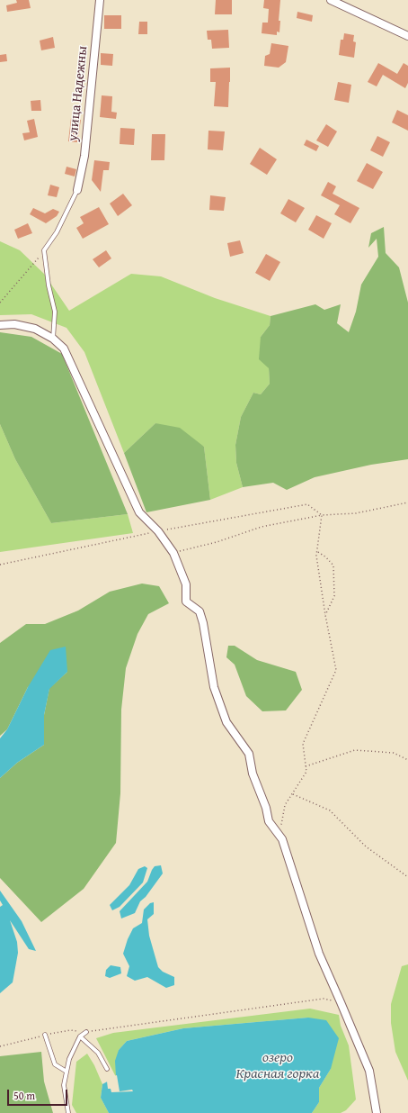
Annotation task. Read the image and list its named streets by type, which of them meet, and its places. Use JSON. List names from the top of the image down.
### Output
{
  "streets": {
    "street": ["улица Надежны"]
  },
  "water": ["озеро Красная горка"],
  "scale_bar": "50 m"
}
